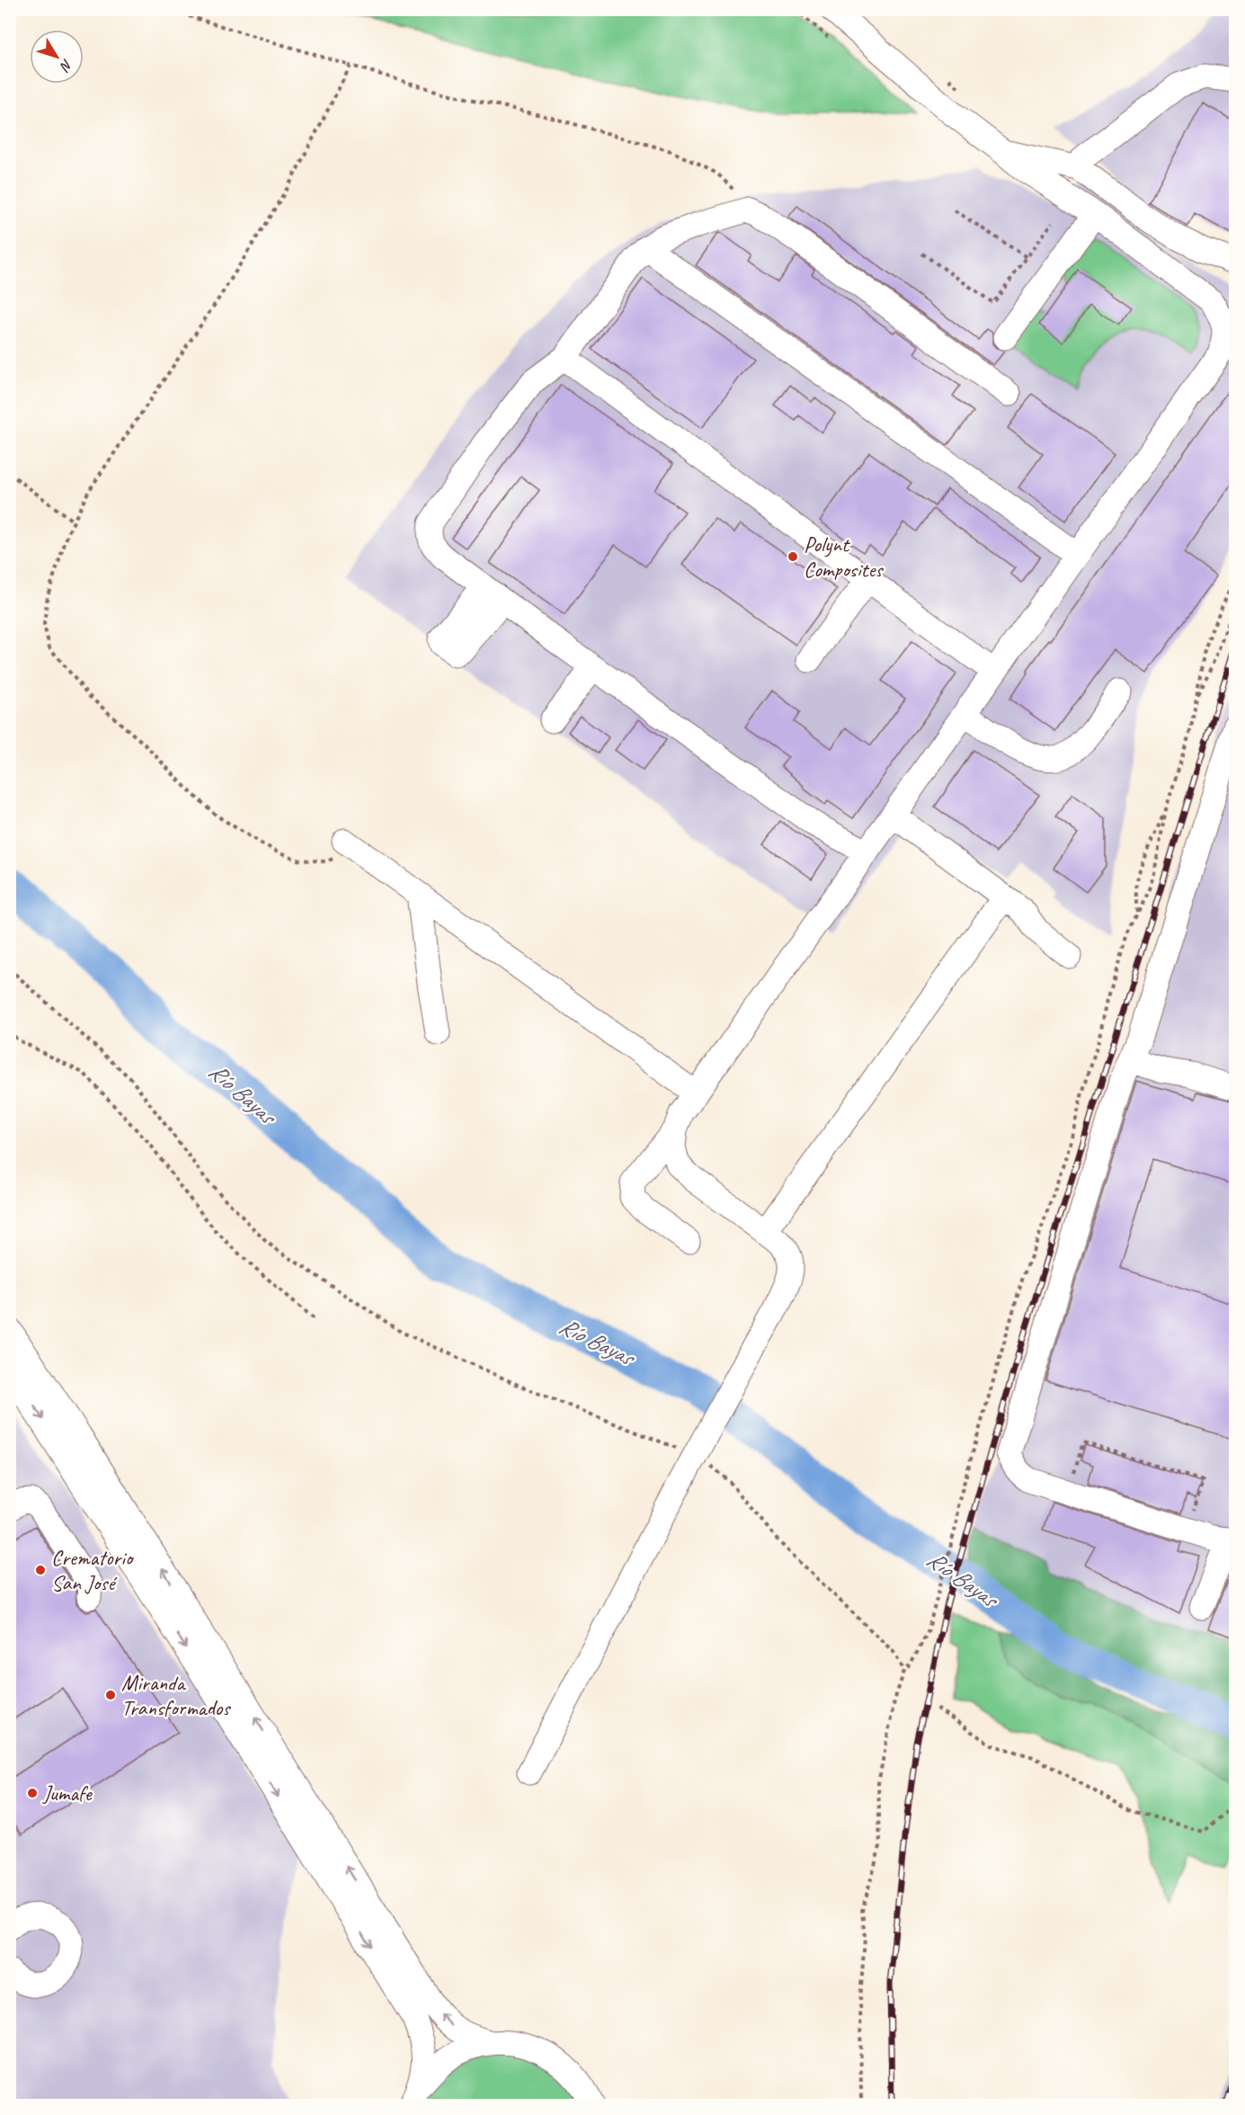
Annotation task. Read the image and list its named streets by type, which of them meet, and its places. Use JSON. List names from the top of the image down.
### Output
{
  "water": ["Río Bayas"],
  "places": [
    "Polynt Composites",
    "Crematorio San José",
    "Miranda Transformados",
    "Jumafe"
  ],
  "north": "bottom right"
}
